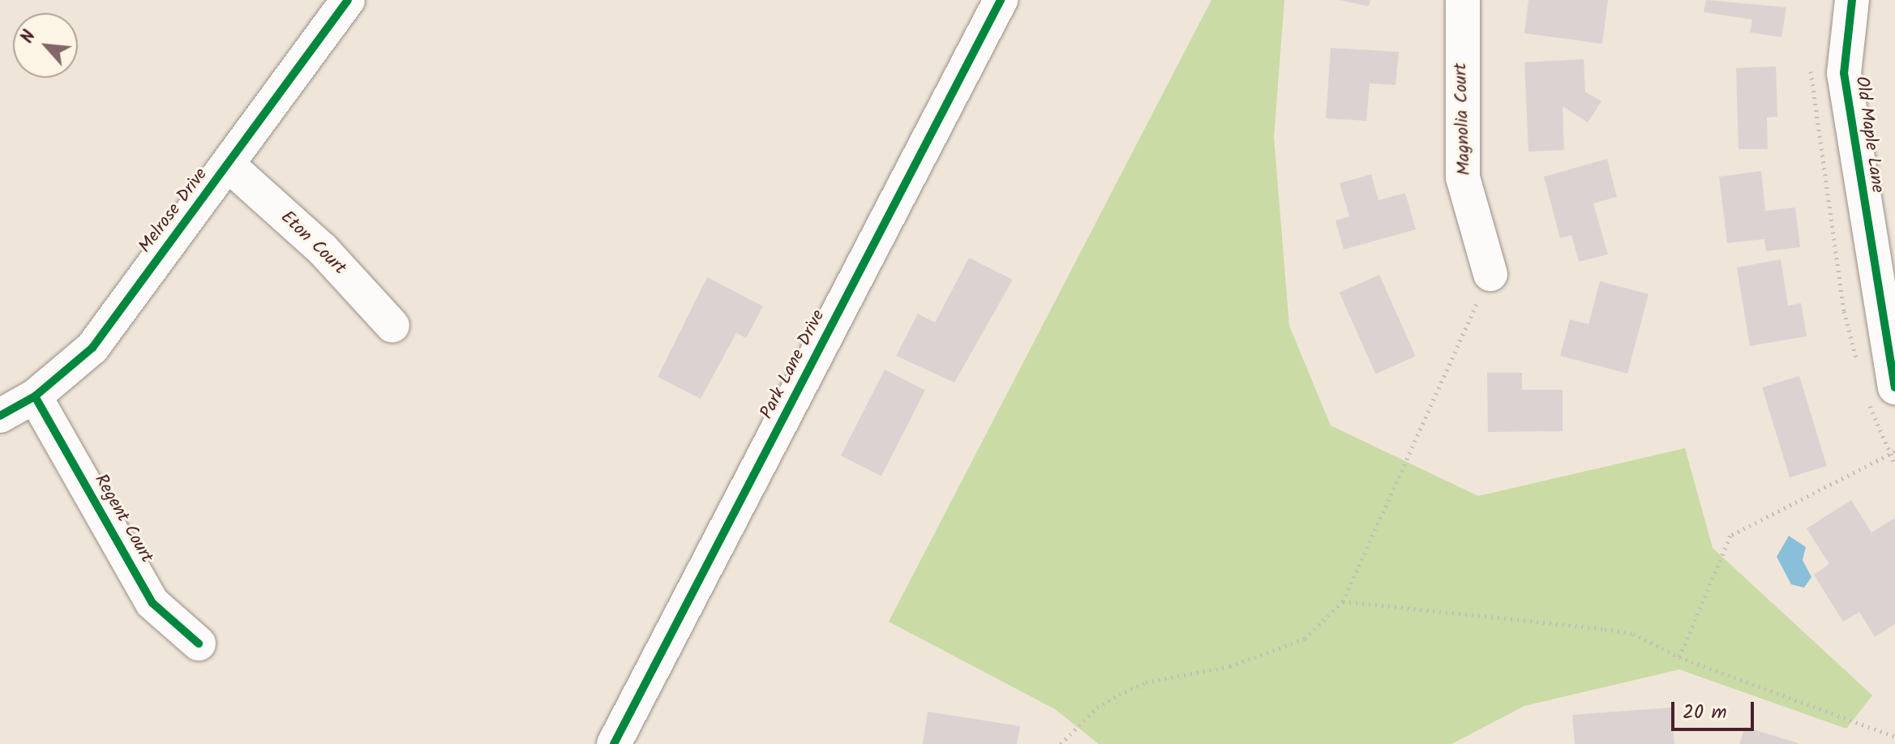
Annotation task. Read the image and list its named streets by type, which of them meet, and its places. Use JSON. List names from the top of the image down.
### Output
{
  "streets": {
    "street": [
      "Magnolia Court",
      "Old Maple Lane",
      "Melrose Drive",
      "Eton Court",
      "Park Lane Drive",
      "Regent Court"
    ]
  },
  "crossings": [
    ["Melrose Drive", "Eton Court"],
    ["Melrose Drive", "Regent Court"]
  ],
  "scale_bar": "20 m",
  "north": "top left"
}
